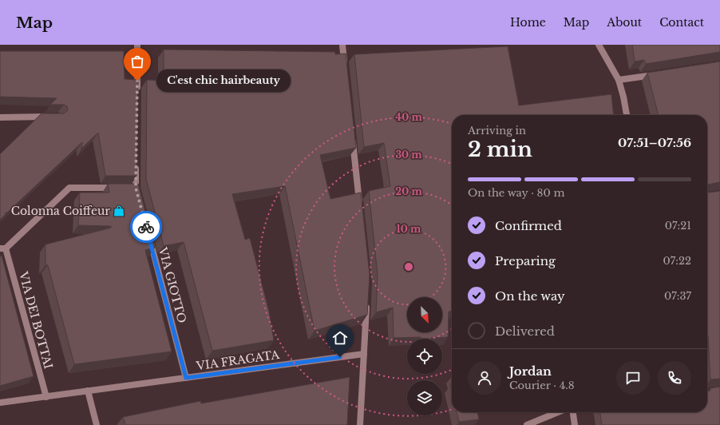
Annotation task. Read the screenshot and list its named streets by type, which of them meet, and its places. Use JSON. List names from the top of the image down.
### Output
{
  "streets": {
    "street": ["VIA GIOTTO", "VIA DEI BOTTAI", "VIA FRAGATA"]
  },
  "crossings": [
    ["VIA GIOTTO", "VIA FRAGATA"],
    ["VIA DEI BOTTAI", "VIA FRAGATA"]
  ],
  "places": {
    "other": ["C'est chic hairbeauty"],
    "shop": ["Colonna Coiffeur"]
  },
  "north": "bottom right",
  "page": {
    "header": "Map",
    "nav": [
      "Home",
      "Map",
      "About",
      "Contact"
    ],
    "bubble": "C'est chic hairbeauty",
    "heading": ["2 min", "Arriving in", "07:51–07:56"],
    "panel": ["Jordan", "Courier · 4.8"],
    "bar": "On the way · 80 m",
    "list": [
      ["Confirmed", "07:21"],
      ["Preparing", "07:22"],
      ["On the way", "07:37"],
      "Delivered"
    ]
  },
  "rings": [
    "40 m",
    "30 m",
    "20 m",
    "10 m"
  ]
}
